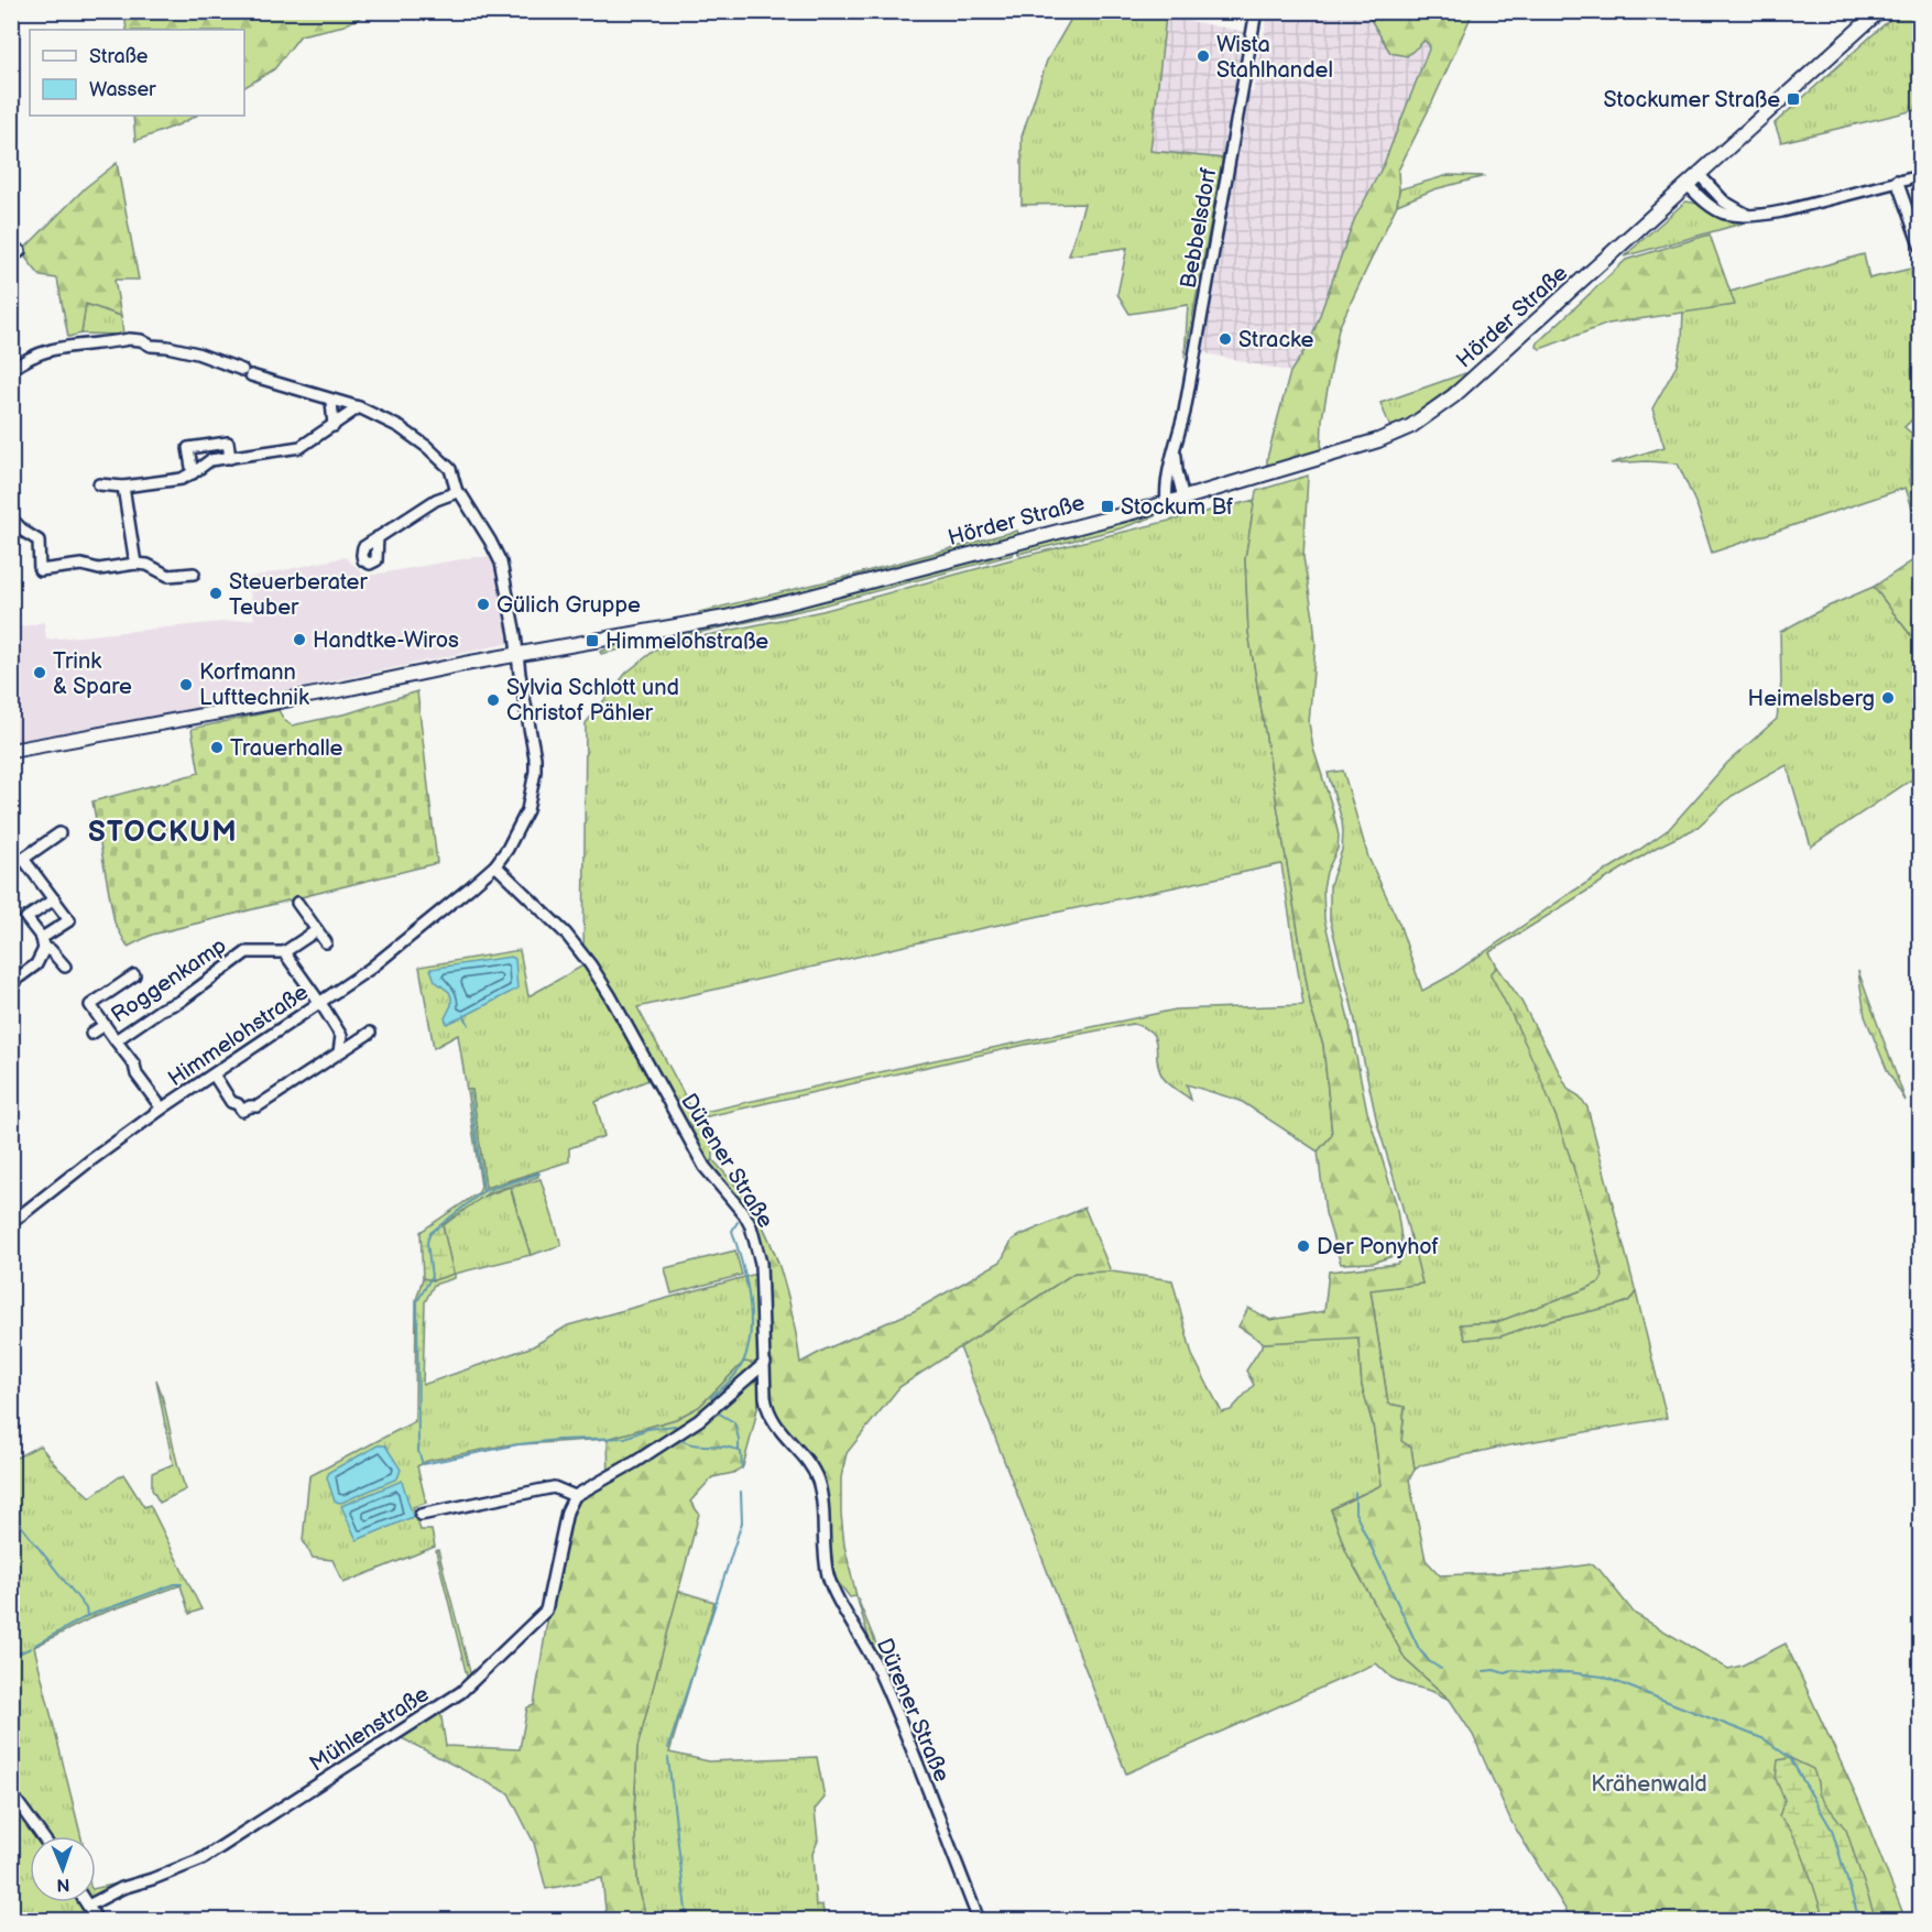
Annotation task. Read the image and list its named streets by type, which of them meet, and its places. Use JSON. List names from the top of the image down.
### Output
{
  "streets": {
    "main road": ["Hörder Straße"],
    "street": [
      "Bebbelsdorf",
      "Roggenkamp",
      "Himmelohstraße",
      "Dürener Straße",
      "Mühlenstraße"
    ]
  },
  "crossings": [
    ["Bebbelsdorf", "Hörder Straße"],
    ["Hörder Straße", "Himmelohstraße"],
    ["Roggenkamp", "Himmelohstraße"],
    ["Himmelohstraße", "Dürener Straße"]
  ],
  "districts": ["STOCKUM"],
  "parks": ["Krähenwald"],
  "places": {
    "other": [
      "Wista Stahlhandel",
      "Stracke",
      "Steuerberater Teuber",
      "Gülich Gruppe",
      "Handtke-Wiros",
      "Trink & Spare",
      "Korfmann Lufttechnik",
      "Heimelsberg",
      "Sylvia Schlott und Christof Pähler",
      "Trauerhalle",
      "Der Ponyhof"
    ],
    "transit": ["Stockumer Straße", "Stockum Bf", "Himmelohstraße"]
  },
  "legend": ["Straße", "Wasser"],
  "north": "bottom"
}
